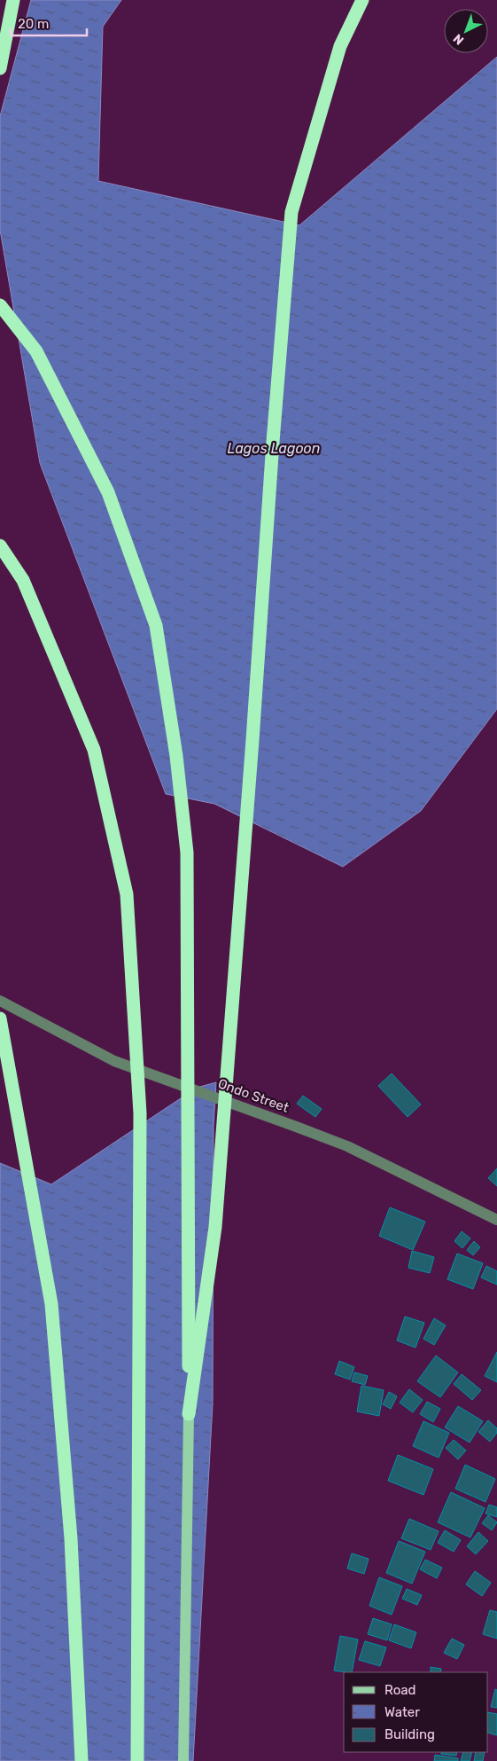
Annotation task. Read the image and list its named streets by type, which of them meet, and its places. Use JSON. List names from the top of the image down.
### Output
{
  "streets": {
    "street": ["Ondo Street"]
  },
  "water": ["Lagos Lagoon"],
  "legend": ["Road", "Water", "Building"],
  "scale_bar": "20 m",
  "north": "bottom left"
}
